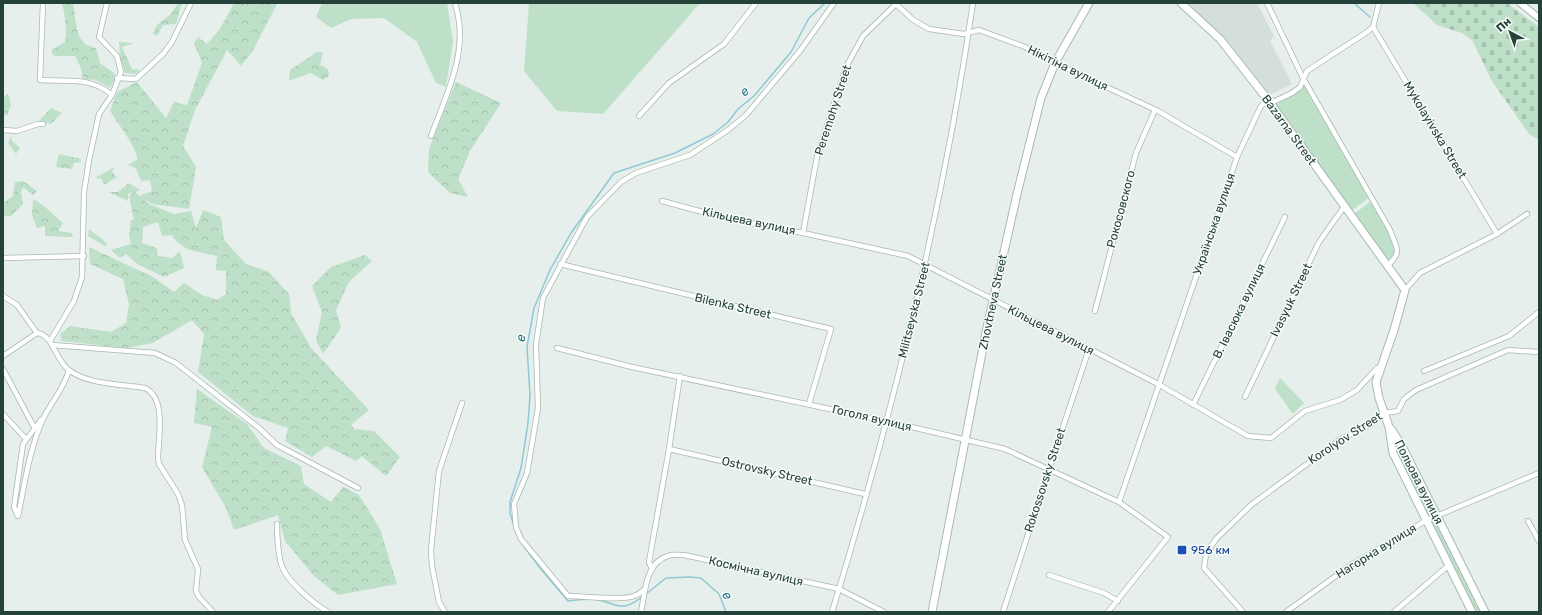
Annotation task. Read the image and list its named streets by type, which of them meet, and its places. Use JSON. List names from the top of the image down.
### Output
{
  "streets": {
    "main road": ["Bazarna Street", "Zhovtneva Street", "Польова вулиця"],
    "street": [
      "Нікітіна вулиця",
      "Peremohy Street",
      "Mykolayivska Street",
      "Рокосовского",
      "Кільцева вулиця",
      "Українська вулиця",
      "Ivasyuk Street",
      "Bilenka Street",
      "Militseyska Street",
      "В. Івасюка вулиця",
      "Гоголя вулиця",
      "Korolyov Street",
      "Ostrovsky Street",
      "Rokossovsky Street",
      "Нагорна вулиця",
      "Космічна вулиця"
    ]
  },
  "crossings": [
    ["Нікітіна вулиця", "Peremohy Street"],
    ["Нікітіна вулиця", "Рокосовского"],
    ["Нікітіна вулиця", "Українська вулиця"],
    ["Нікітіна вулиця", "Zhovtneva Street"],
    ["Нікітіна вулиця", "Militseyska Street"],
    ["Peremohy Street", "Кільцева вулиця"],
    ["Bazarna Street", "Українська вулиця"],
    ["Bazarna Street", "Ivasyuk Street"],
    ["Кільцева вулиця", "Українська вулиця"],
    ["Кільцева вулиця", "Zhovtneva Street"],
    ["Кільцева вулиця", "Militseyska Street"],
    ["Кільцева вулиця", "В. Івасюка вулиця"],
    ["Кільцева вулиця", "Rokossovsky Street"],
    ["Українська вулиця", "Гоголя вулиця"],
    ["Zhovtneva Street", "Гоголя вулиця"],
    ["Bilenka Street", "Гоголя вулиця"],
    ["Militseyska Street", "Гоголя вулиця"],
    ["Militseyska Street", "Ostrovsky Street"],
    ["Militseyska Street", "Космічна вулиця"],
    ["Гоголя вулиця", "Rokossovsky Street"],
    ["Польова вулиця", "Нагорна вулиця"]
  ],
  "water": ["e"],
  "places": {
    "transit": ["956 км"]
  },
  "north": "top left"
}
